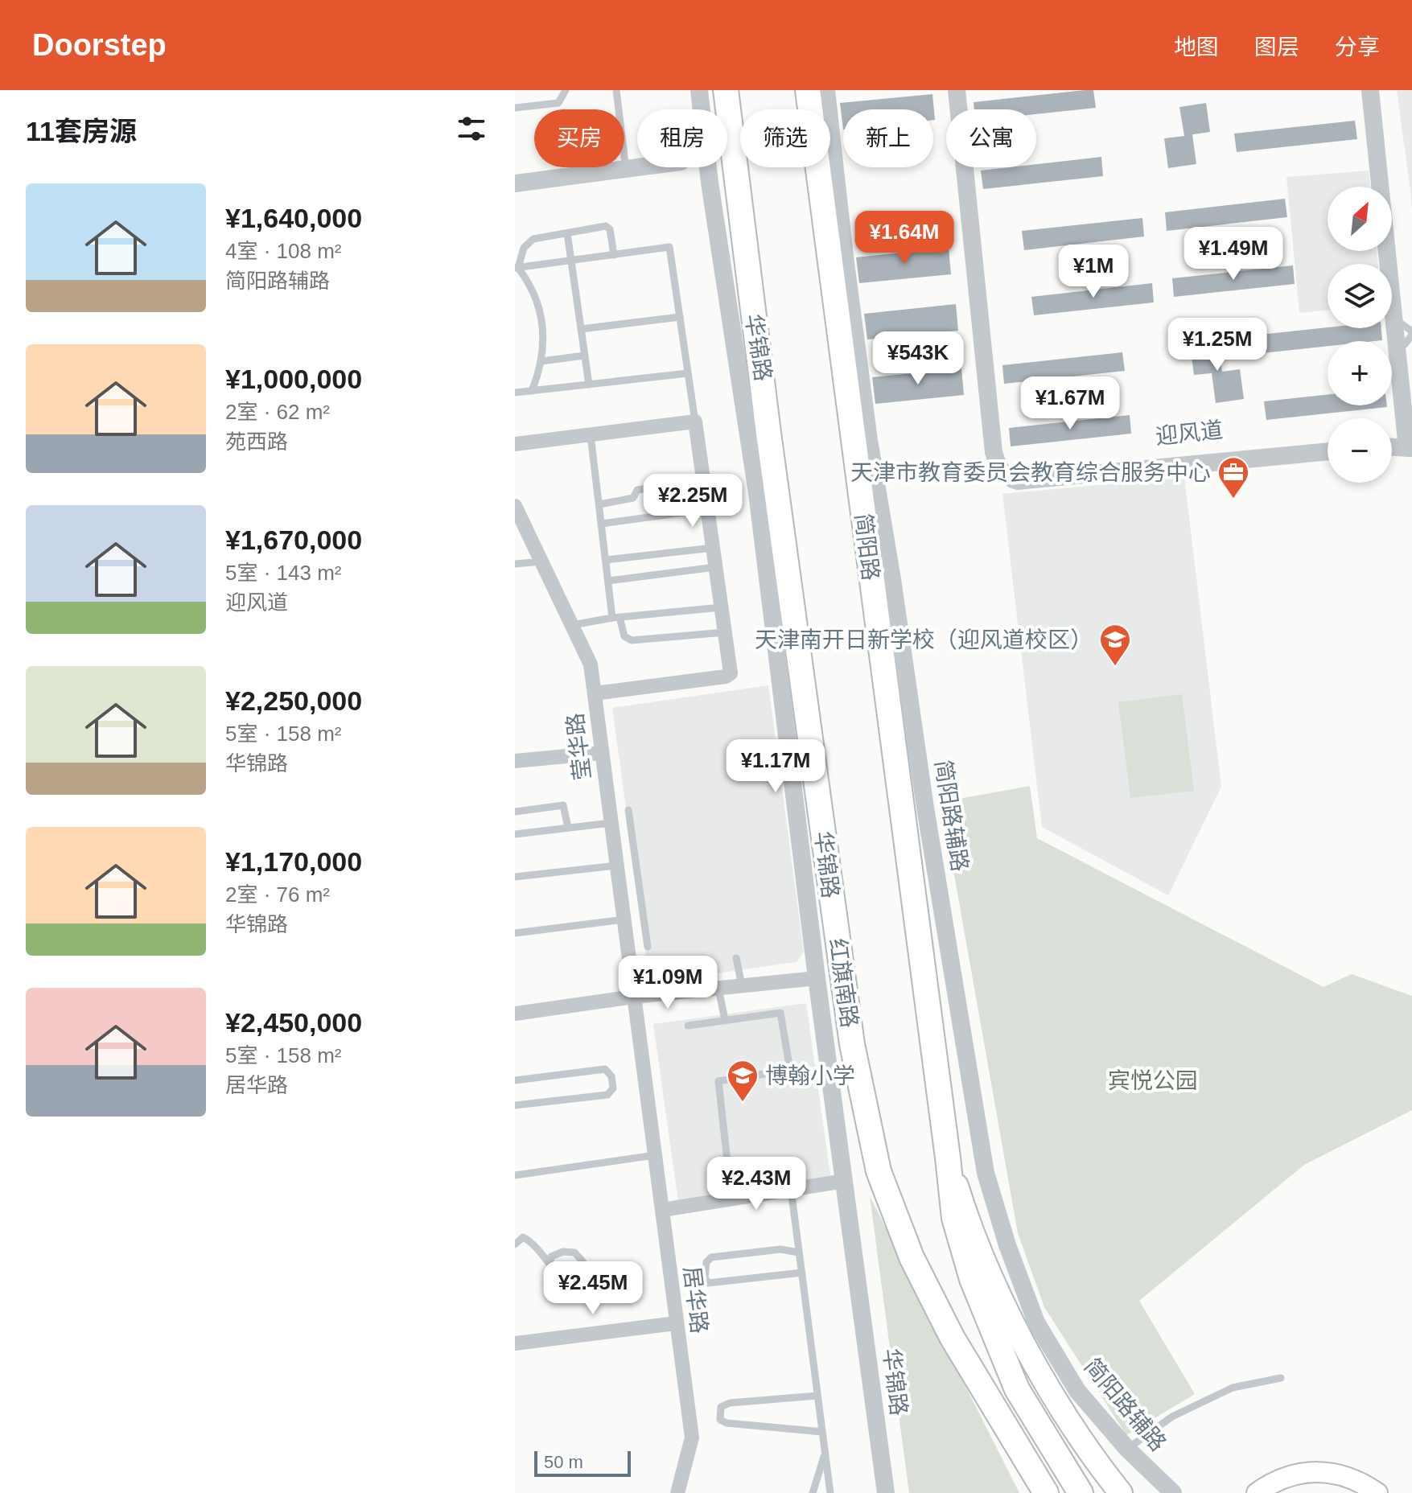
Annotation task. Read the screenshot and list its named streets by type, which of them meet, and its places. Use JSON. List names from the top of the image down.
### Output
{
  "streets": {
    "highway": ["简阳路", "红旗南路"],
    "street": [
      "华锦路",
      "迎风道",
      "莹华路",
      "简阳路辅路",
      "居华路"
    ]
  },
  "crossings": [
    ["莹华路", "居华路"]
  ],
  "parks": ["宾悦公园"],
  "places": {
    "office": ["天津市教育委员会教育综合服务中心"],
    "school or university": ["天津南开日新学校（迎风道校区）", "博翰小学"]
  },
  "scale_bar": "50 m",
  "north": "top right",
  "page": {
    "header": "Doorstep",
    "nav": ["地图", "图层", "分享"],
    "heading": "11套房源",
    "chip": [
      "买房",
      "租房",
      "筛选",
      "新上",
      "公寓"
    ],
    "list": [
      {
        "name": "¥1,640,000",
        "note": "4室 · 108 m² · 简阳路辅路"
      },
      {
        "name": "¥1,000,000",
        "note": "2室 · 62 m² · 苑西路"
      },
      {
        "name": "¥1,670,000",
        "note": "5室 · 143 m² · 迎风道"
      },
      {
        "name": "¥2,250,000",
        "note": "5室 · 158 m² · 华锦路"
      },
      {
        "name": "¥1,170,000",
        "note": "2室 · 76 m² · 华锦路"
      },
      {
        "name": "¥2,450,000",
        "note": "5室 · 158 m² · 居华路"
      }
    ],
    "map_buttons": ["+", "−"],
    "price": [
      "¥1.64M",
      "¥1.49M",
      "¥1M",
      "¥1.25M",
      "¥543K",
      "¥1.67M",
      "¥2.25M",
      "¥1.17M",
      "¥1.09M",
      "¥2.43M",
      "¥2.45M"
    ],
    "scale": "50 m"
  }
}
